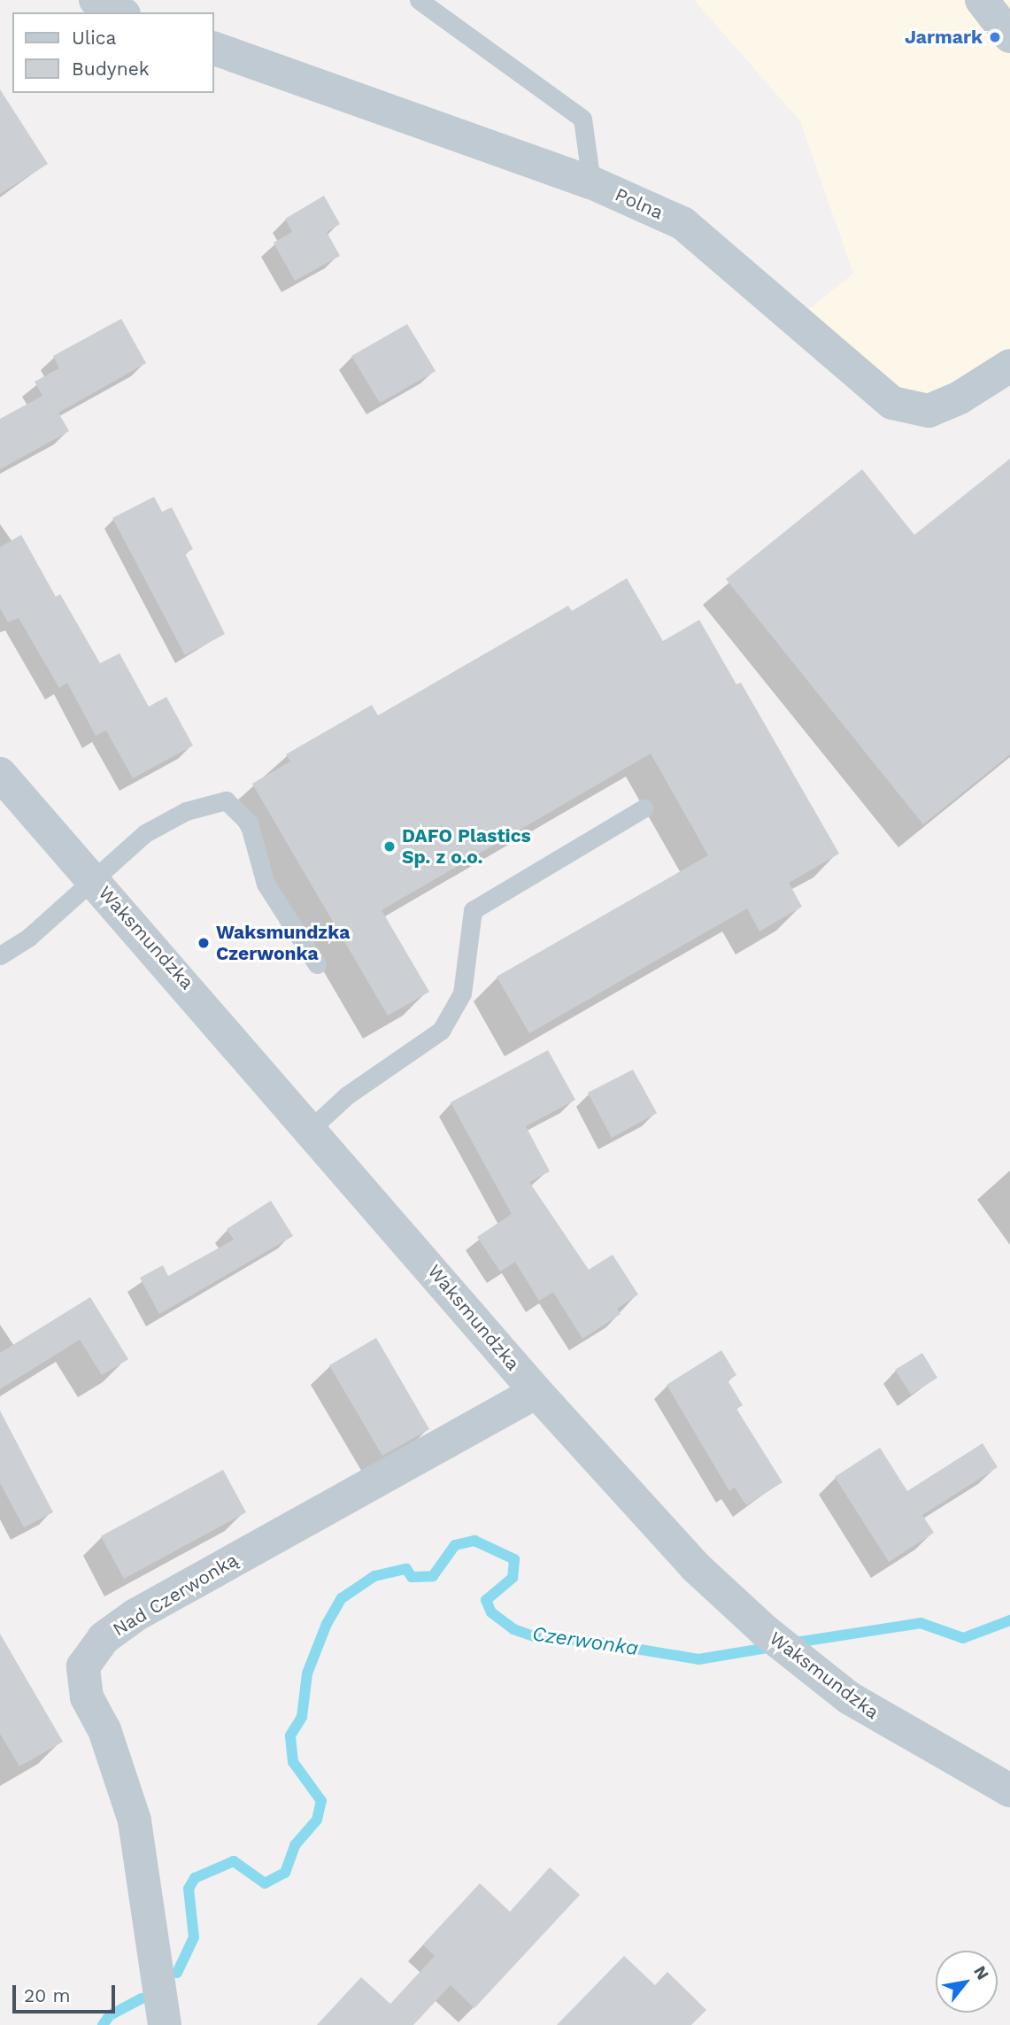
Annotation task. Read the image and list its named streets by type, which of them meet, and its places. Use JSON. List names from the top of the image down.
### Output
{
  "streets": {
    "street": ["Polna", "Waksmundzka", "Nad Czerwonką"]
  },
  "crossings": [
    ["Waksmundzka", "Nad Czerwonką"]
  ],
  "water": ["Czerwonka"],
  "places": ["Jarmark", "DAFO Plastics Sp. z o.o.", "Waksmundzka Czerwonka"],
  "legend": ["Ulica", "Budynek"],
  "scale_bar": "20 m",
  "north": "top right"
}
